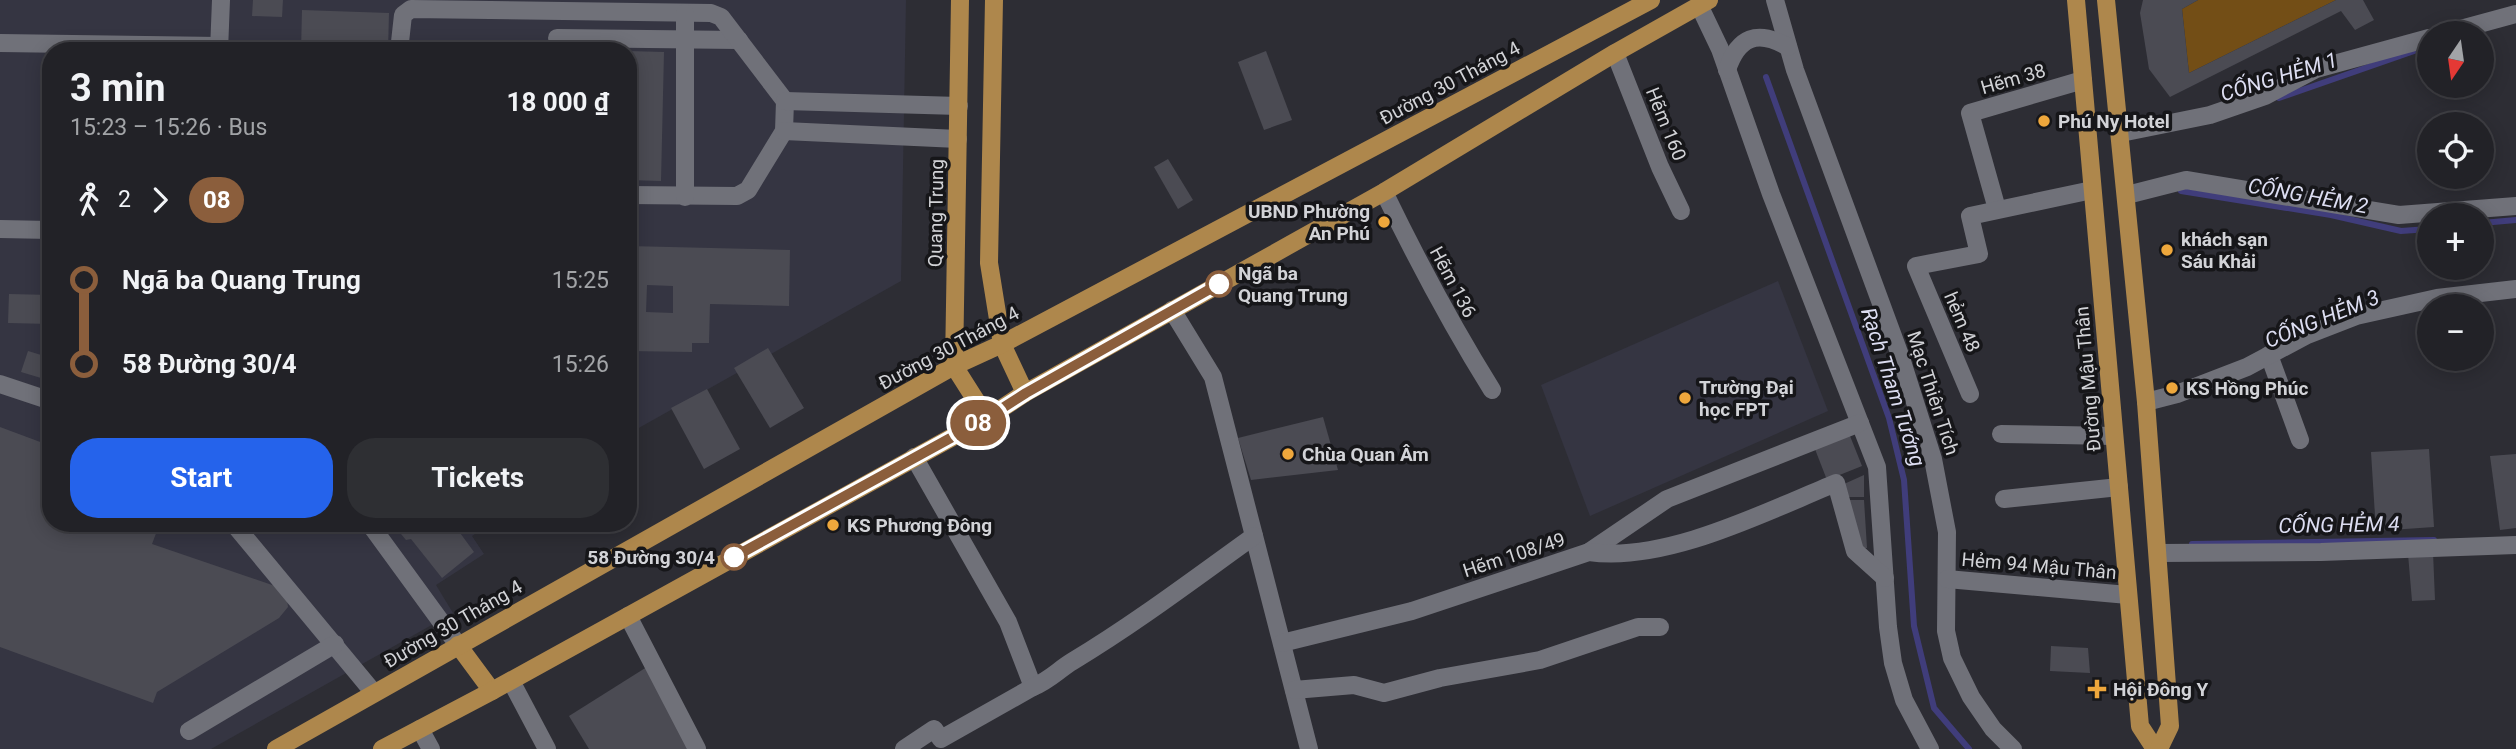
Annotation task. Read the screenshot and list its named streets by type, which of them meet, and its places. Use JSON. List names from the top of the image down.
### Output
{
  "streets": {
    "main road": ["Đường 30 Tháng 4", "Quang Trung", "Đường Mậu Thân"],
    "street": [
      "Hẽm 38",
      "Hẽm 160",
      "Hẽm 136",
      "hẻm 48",
      "Mạc Thiên Tích",
      "Hẽm 108/49",
      "Hẻm 94 Mậu Thân"
    ]
  },
  "crossings": [
    ["Hẽm 38", "hẻm 48"],
    ["Hẽm 38", "Đường Mậu Thân"],
    ["Đường 30 Tháng 4", "Quang Trung"],
    ["Đường Mậu Thân", "Hẻm 94 Mậu Thân"],
    ["Mạc Thiên Tích", "Hẻm 94 Mậu Thân"]
  ],
  "water": [
    "CỐNG HẺM 1",
    "CỐNG HẺM 2",
    "CỐNG HẺM 3",
    "Rạch Tham Tướng",
    "CỐNG HẺM 4"
  ],
  "places": {
    "other": [
      "Phú Ny Hotel",
      "UBND Phường An Phú",
      "khách sạn Sáu Khải",
      "Ngã ba Quang Trung",
      "KS Hồng Phúc",
      "Trường Đại học FPT",
      "Chùa Quan Âm",
      "KS Phương Đông",
      "58 Đường 30/4"
    ],
    "health": ["Hội Đông Y"]
  },
  "lines": ["bus line 08"],
  "north": "bottom",
  "page": {
    "on_map": "08",
    "map_buttons": ["+", "−"],
    "heading": ["3 min", "15:23 – 15:26 · Bus", "18 000 ₫"],
    "legs": ["2", "08"],
    "list": [
      {
        "name": "Ngã ba Quang Trung",
        "value": "15:25"
      },
      {
        "name": "58 Đường 30/4",
        "value": "15:26"
      }
    ],
    "buttons": ["Start", "Tickets"]
  }
}
